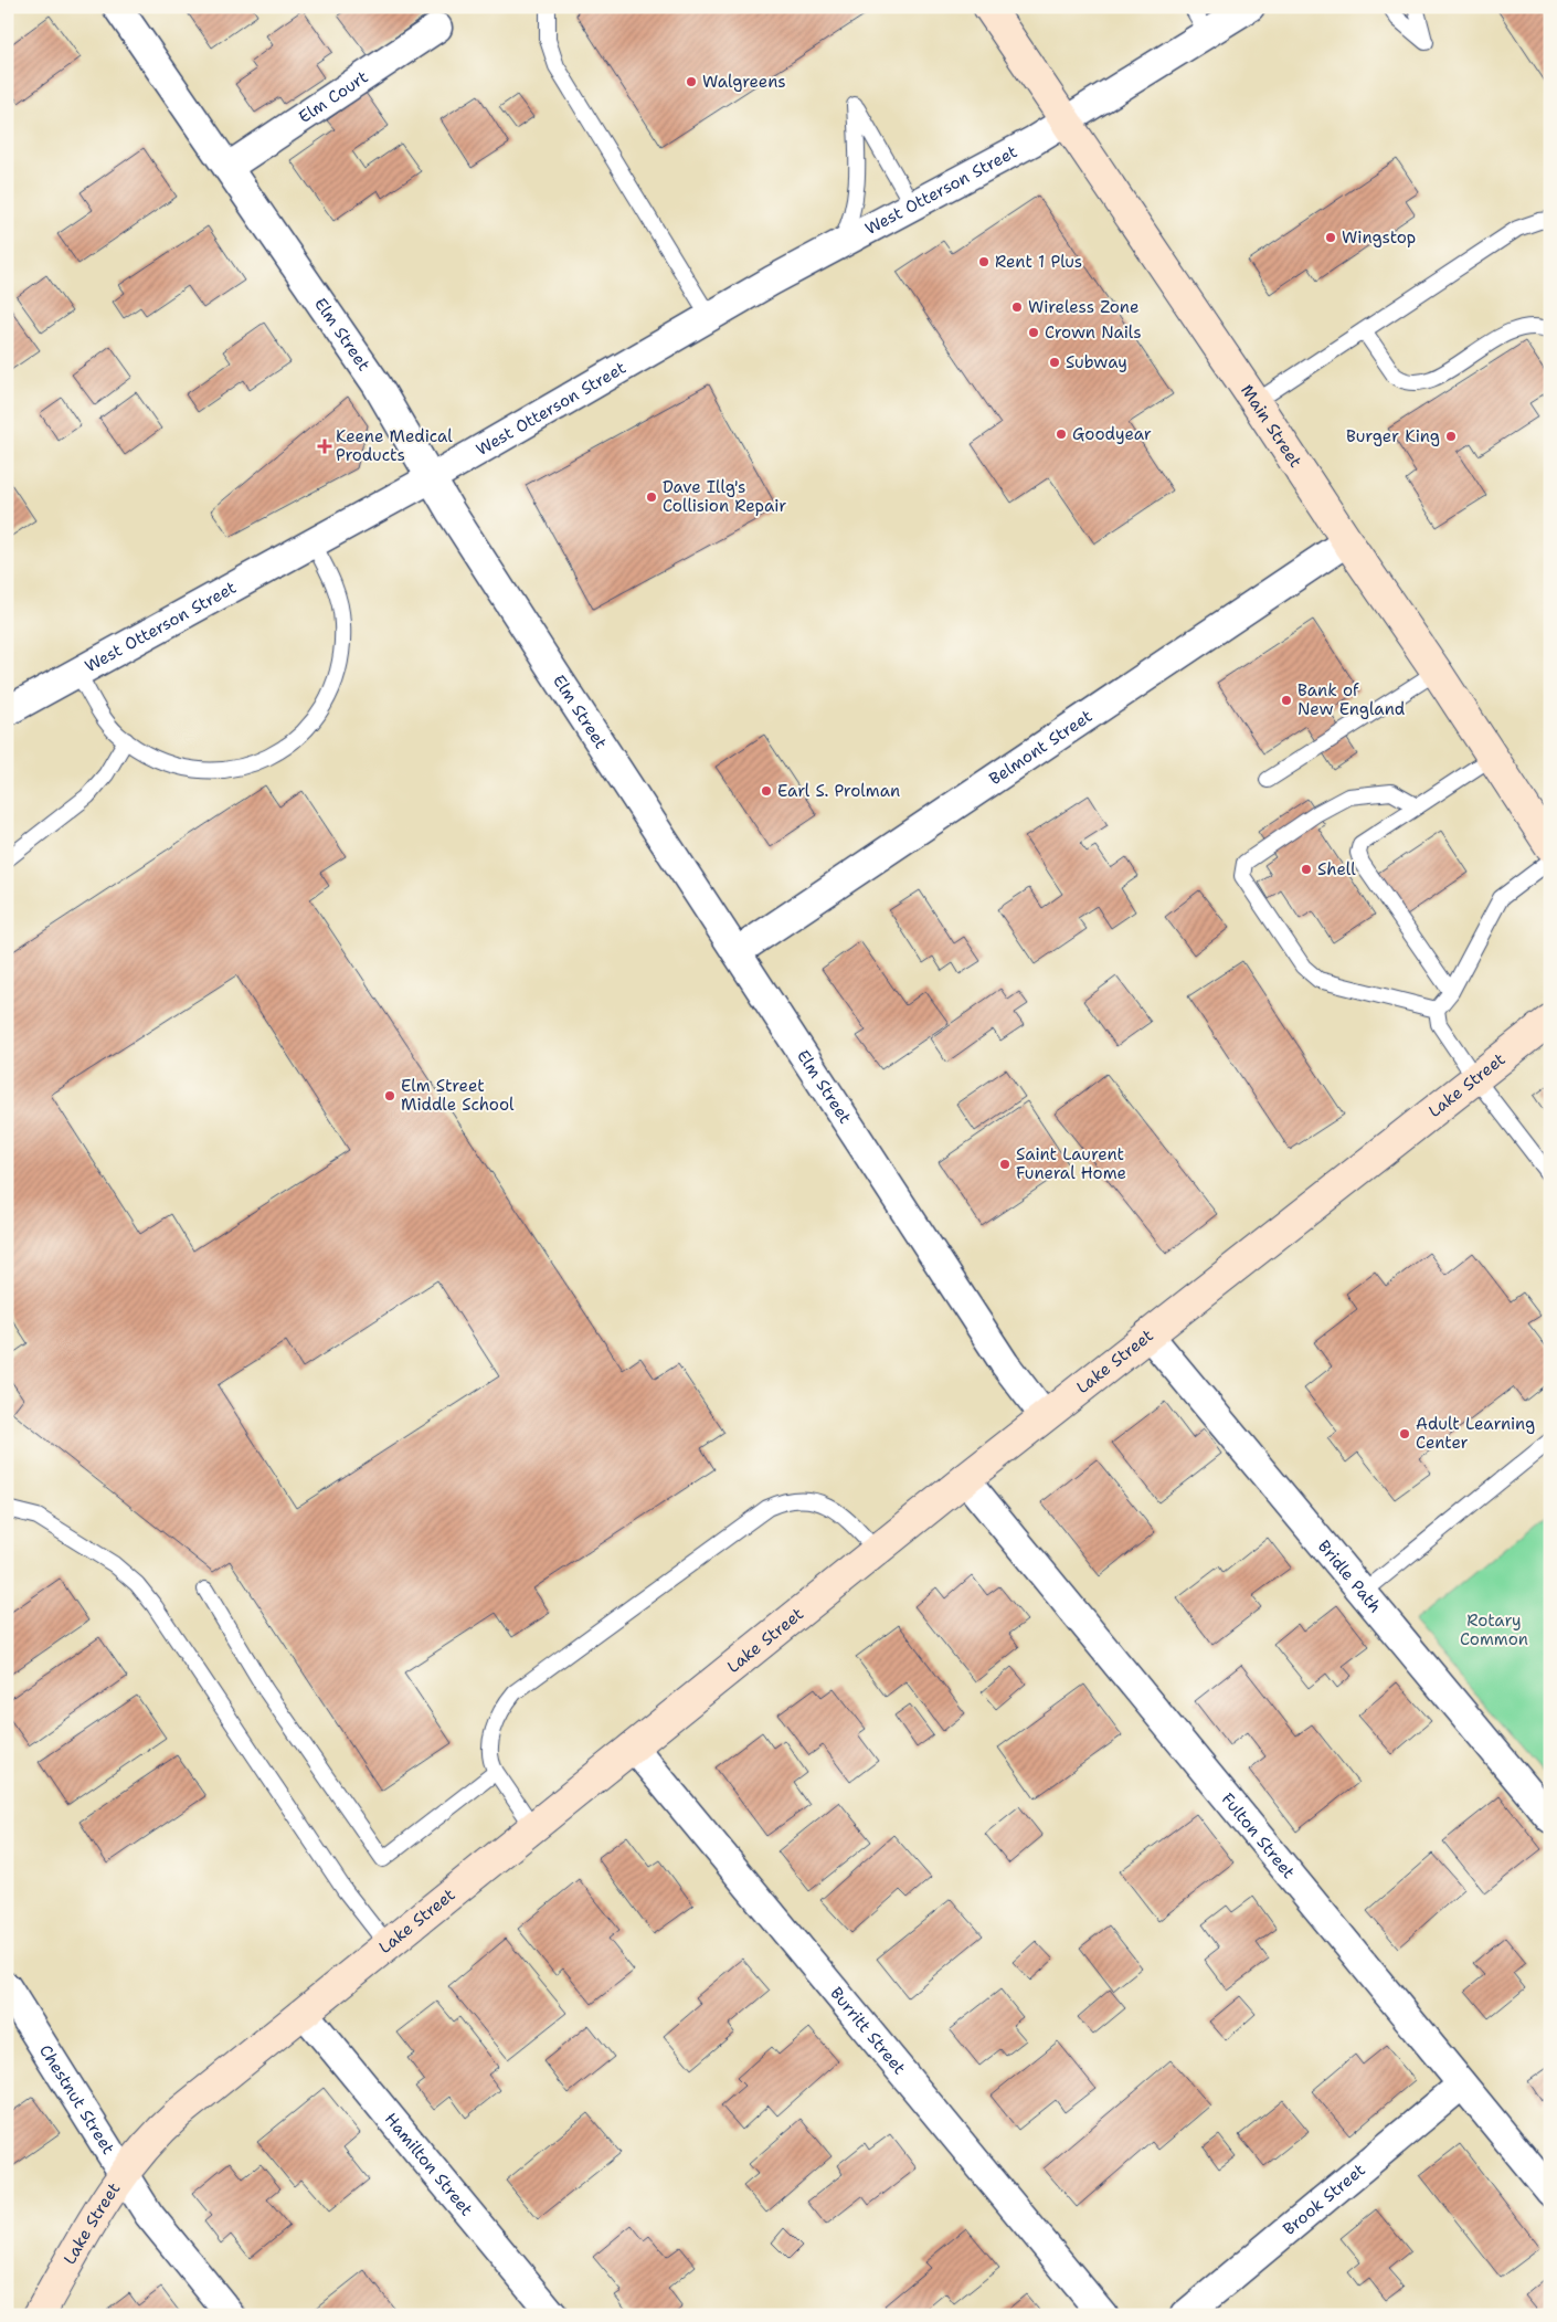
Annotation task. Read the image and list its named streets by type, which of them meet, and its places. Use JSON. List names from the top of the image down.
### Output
{
  "streets": {
    "street": [
      "Elm Court",
      "West Otterson Street",
      "Elm Street",
      "Main Street",
      "Belmont Street",
      "Lake Street",
      "Bridle Path",
      "Fulton Street",
      "Burritt Street",
      "Chestnut Street",
      "Hamilton Street",
      "Brook Street"
    ]
  },
  "crossings": [
    ["Elm Court", "Elm Street"],
    ["West Otterson Street", "Elm Street"],
    ["West Otterson Street", "Main Street"],
    ["Elm Street", "Belmont Street"],
    ["Elm Street", "Lake Street"],
    ["Main Street", "Belmont Street"],
    ["Lake Street", "Bridle Path"],
    ["Lake Street", "Fulton Street"],
    ["Lake Street", "Burritt Street"],
    ["Lake Street", "Chestnut Street"],
    ["Lake Street", "Hamilton Street"],
    ["Fulton Street", "Brook Street"]
  ],
  "parks": ["Rotary Common"],
  "places": {
    "other": [
      "Walgreens",
      "Wingstop",
      "Rent 1 Plus",
      "Wireless Zone",
      "Crown Nails",
      "Subway",
      "Goodyear",
      "Burger King",
      "Dave Illg's Collision Repair",
      "Bank of New England",
      "Earl S. Prolman",
      "Shell",
      "Elm Street Middle School",
      "Saint Laurent Funeral Home",
      "Adult Learning Center"
    ],
    "health": ["Keene Medical Products"]
  }
}
